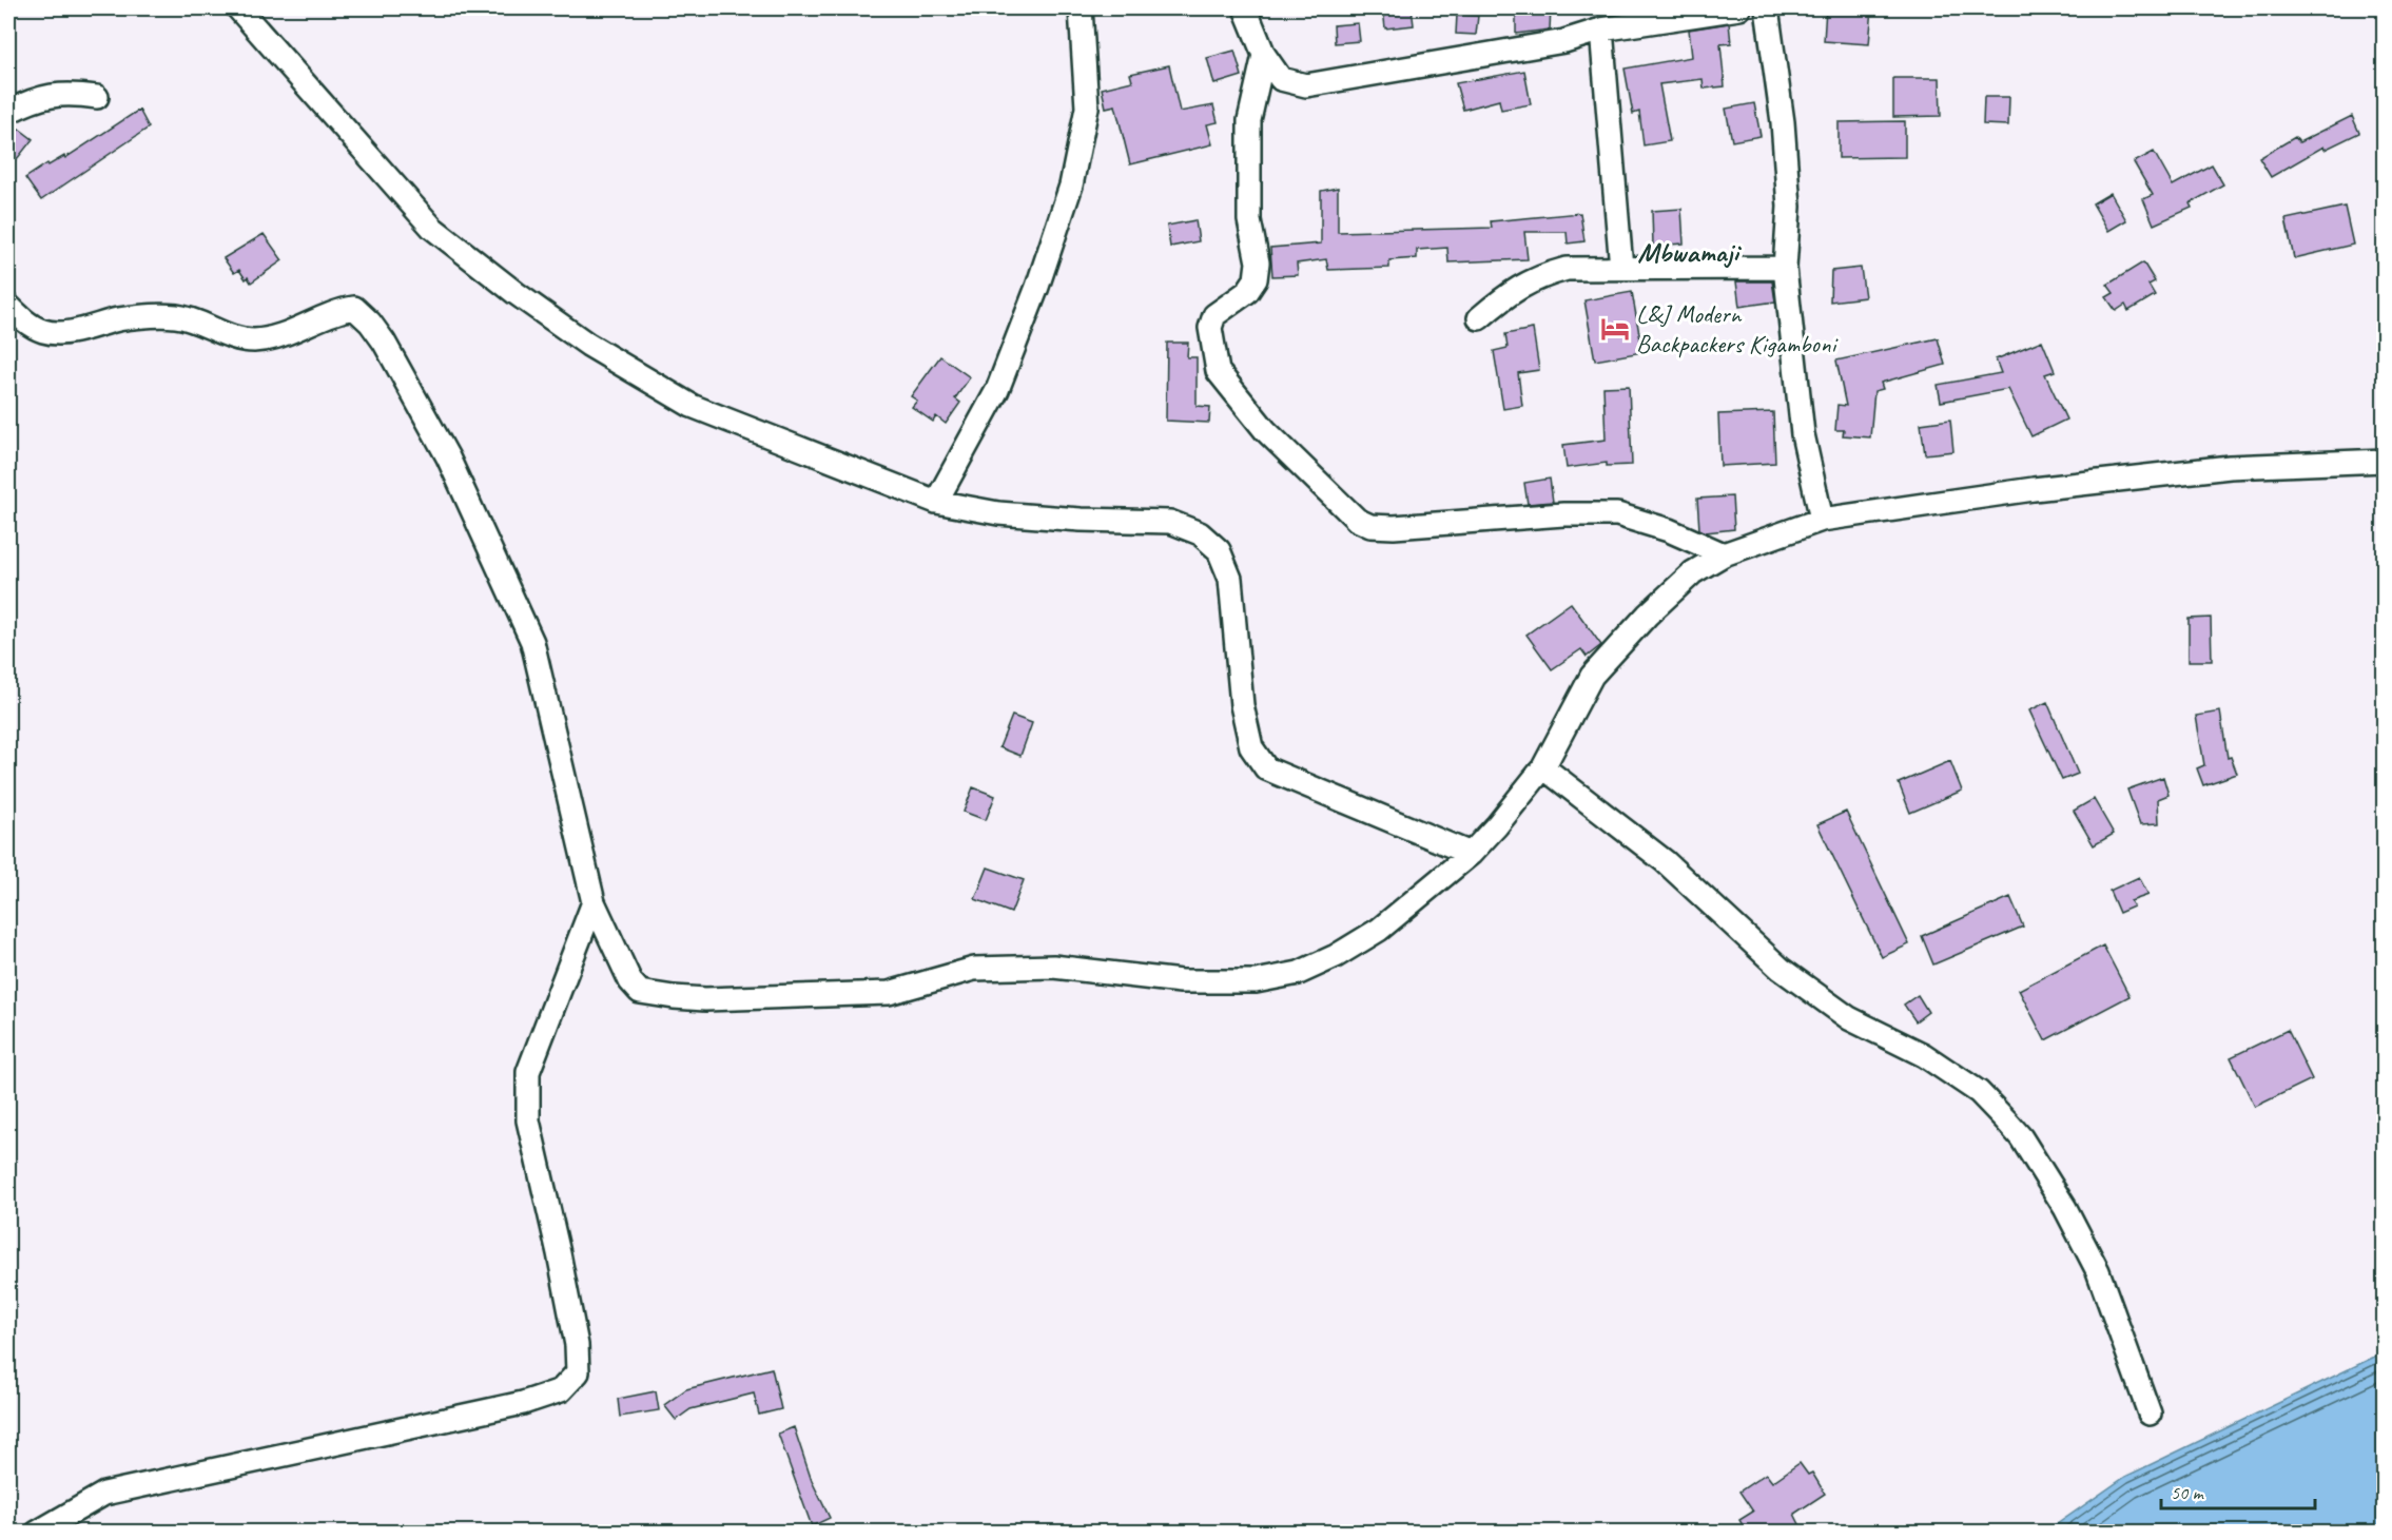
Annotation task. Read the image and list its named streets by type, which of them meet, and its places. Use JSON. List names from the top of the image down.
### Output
{
  "districts": ["Mbwamaji"],
  "places": {
    "hotel": ["L&J Modern Backpackers Kigamboni"]
  },
  "scale_bar": "50 m"
}
